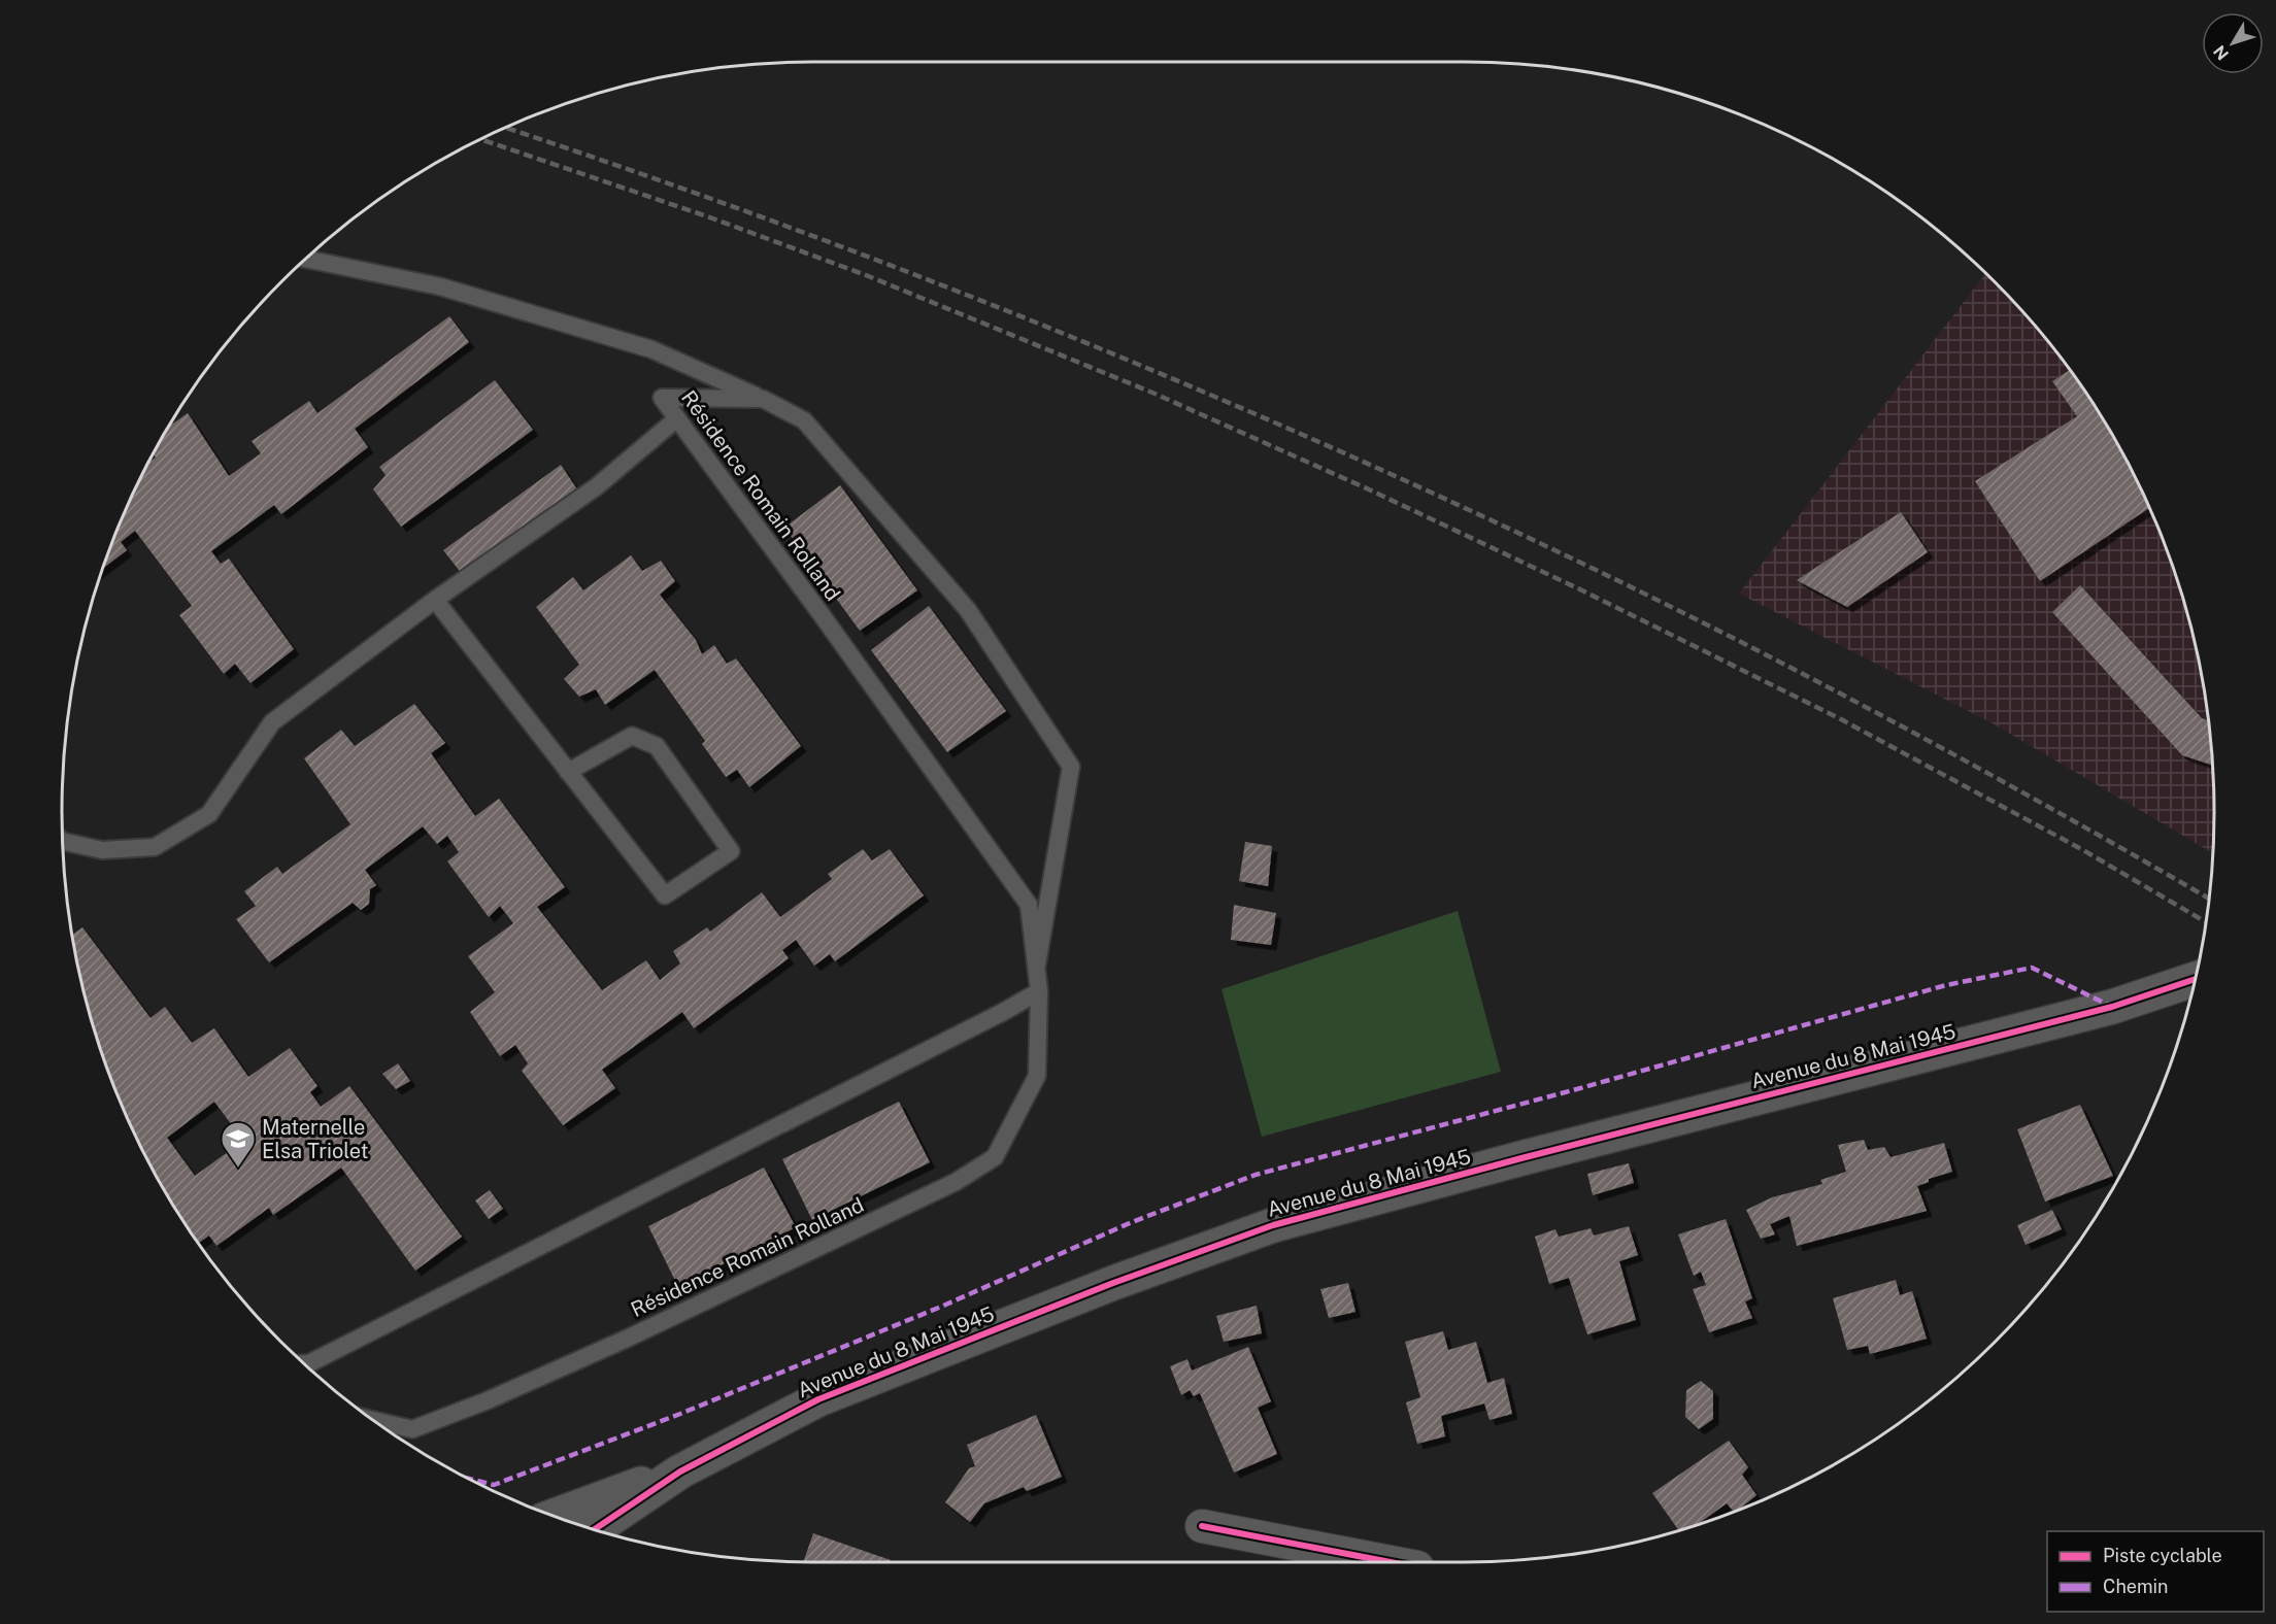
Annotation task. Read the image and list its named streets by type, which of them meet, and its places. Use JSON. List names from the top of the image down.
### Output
{
  "streets": {
    "street": ["Avenue du 8 Mai 1945"],
    "lane": ["Résidence Romain Rolland"]
  },
  "places": {
    "school or university": ["Maternelle Elsa Triolet"]
  },
  "legend": ["Piste cyclable", "Chemin"],
  "north": "bottom left"
}
